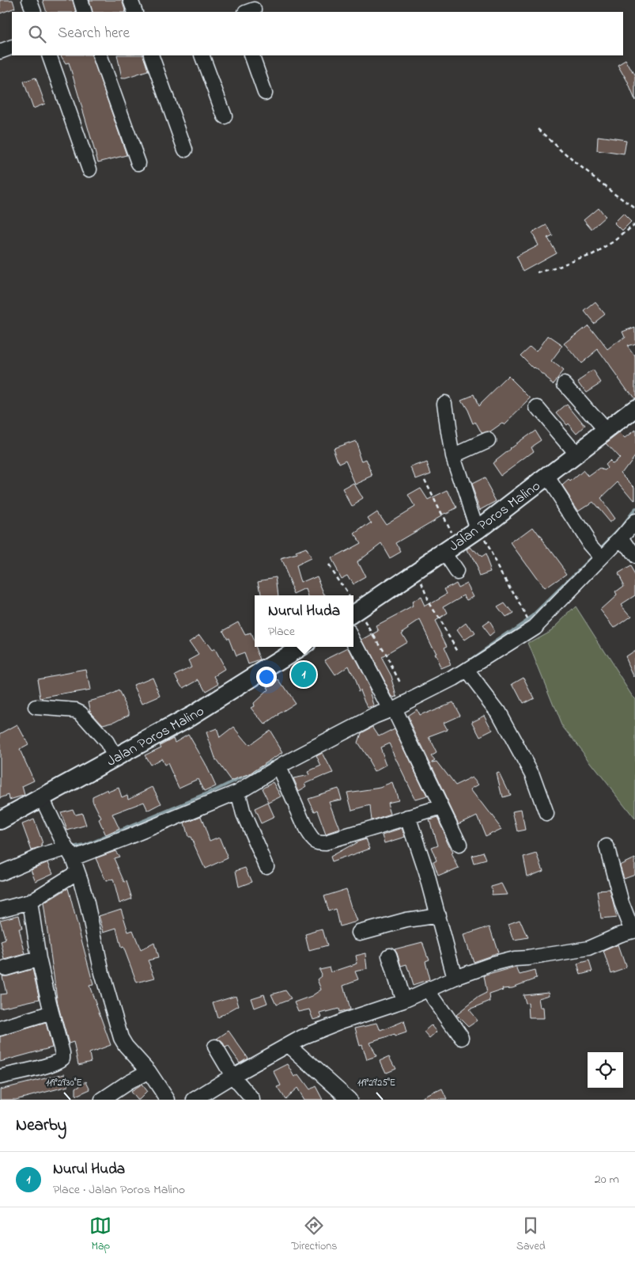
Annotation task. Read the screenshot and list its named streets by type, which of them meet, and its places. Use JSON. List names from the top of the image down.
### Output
{
  "streets": {
    "main road": ["Jalan Poros Malino"]
  },
  "page": {
    "search": "Search here",
    "popup": ["Nurul Huda", "Place"],
    "pins": "1",
    "heading": "Nearby",
    "list": [
      {
        "mark": "1",
        "name": "Nurul Huda",
        "note": "Place · Jalan Poros Malino",
        "value": "20 m"
      }
    ],
    "nav": ["Map", "Directions", "Saved"]
  },
  "coordinates": ["119°29'30\"E", "119°29'25\"E"]
}
